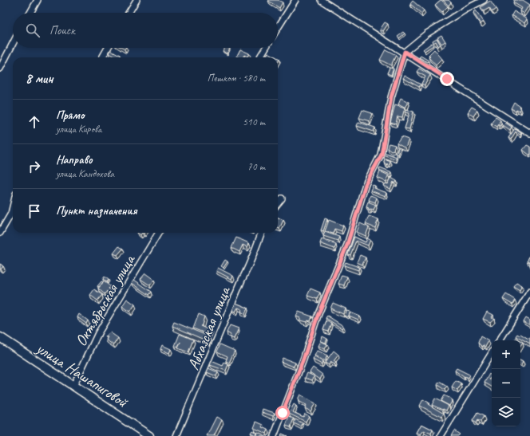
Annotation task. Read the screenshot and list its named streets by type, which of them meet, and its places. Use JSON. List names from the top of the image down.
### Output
{
  "streets": {
    "street": ["Октябрьская улица", "Абхазская улица", "улица Нашапиговой"]
  },
  "crossings": [
    ["Октябрьская улица", "улица Нашапиговой"]
  ],
  "page": {
    "search": "Поиск",
    "heading": ["8 мин", "Пешком · 580 m"],
    "list": [
      ["Прямо", "улица Кирова", "510 m"],
      ["Направо", "улица Кандохова", "70 m"],
      "Пункт назначения"
    ],
    "map_buttons": ["+", "−"]
  }
}
